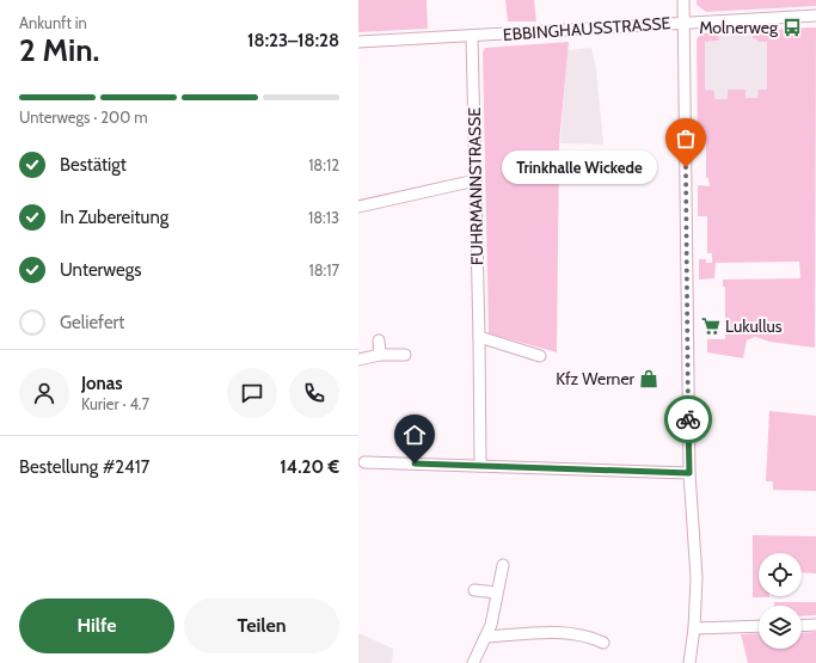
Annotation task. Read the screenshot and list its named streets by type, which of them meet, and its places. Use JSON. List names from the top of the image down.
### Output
{
  "streets": {
    "street": ["EBBINGHAUSSTRASSE", "FUHRMANNSTRASSE"]
  },
  "crossings": [
    ["EBBINGHAUSSTRASSE", "FUHRMANNSTRASSE"]
  ],
  "places": {
    "bus stop": ["Molnerweg"],
    "other": ["Trinkhalle Wickede"],
    "supermarket": ["Lukullus"],
    "shop": ["Kfz Werner"]
  },
  "page": {
    "heading": ["2 Min.", "Ankunft in", "18:23–18:28"],
    "panel": [
      "Jonas",
      "Kurier · 4.7",
      "Bestellung #2417",
      "14.20 €"
    ],
    "bar": "Unterwegs · 200 m",
    "list": [
      ["Bestätigt", "18:12"],
      ["In Zubereitung", "18:13"],
      ["Unterwegs", "18:17"],
      "Geliefert"
    ],
    "bubble": "Trinkhalle Wickede",
    "buttons": ["Hilfe", "Teilen"]
  }
}
